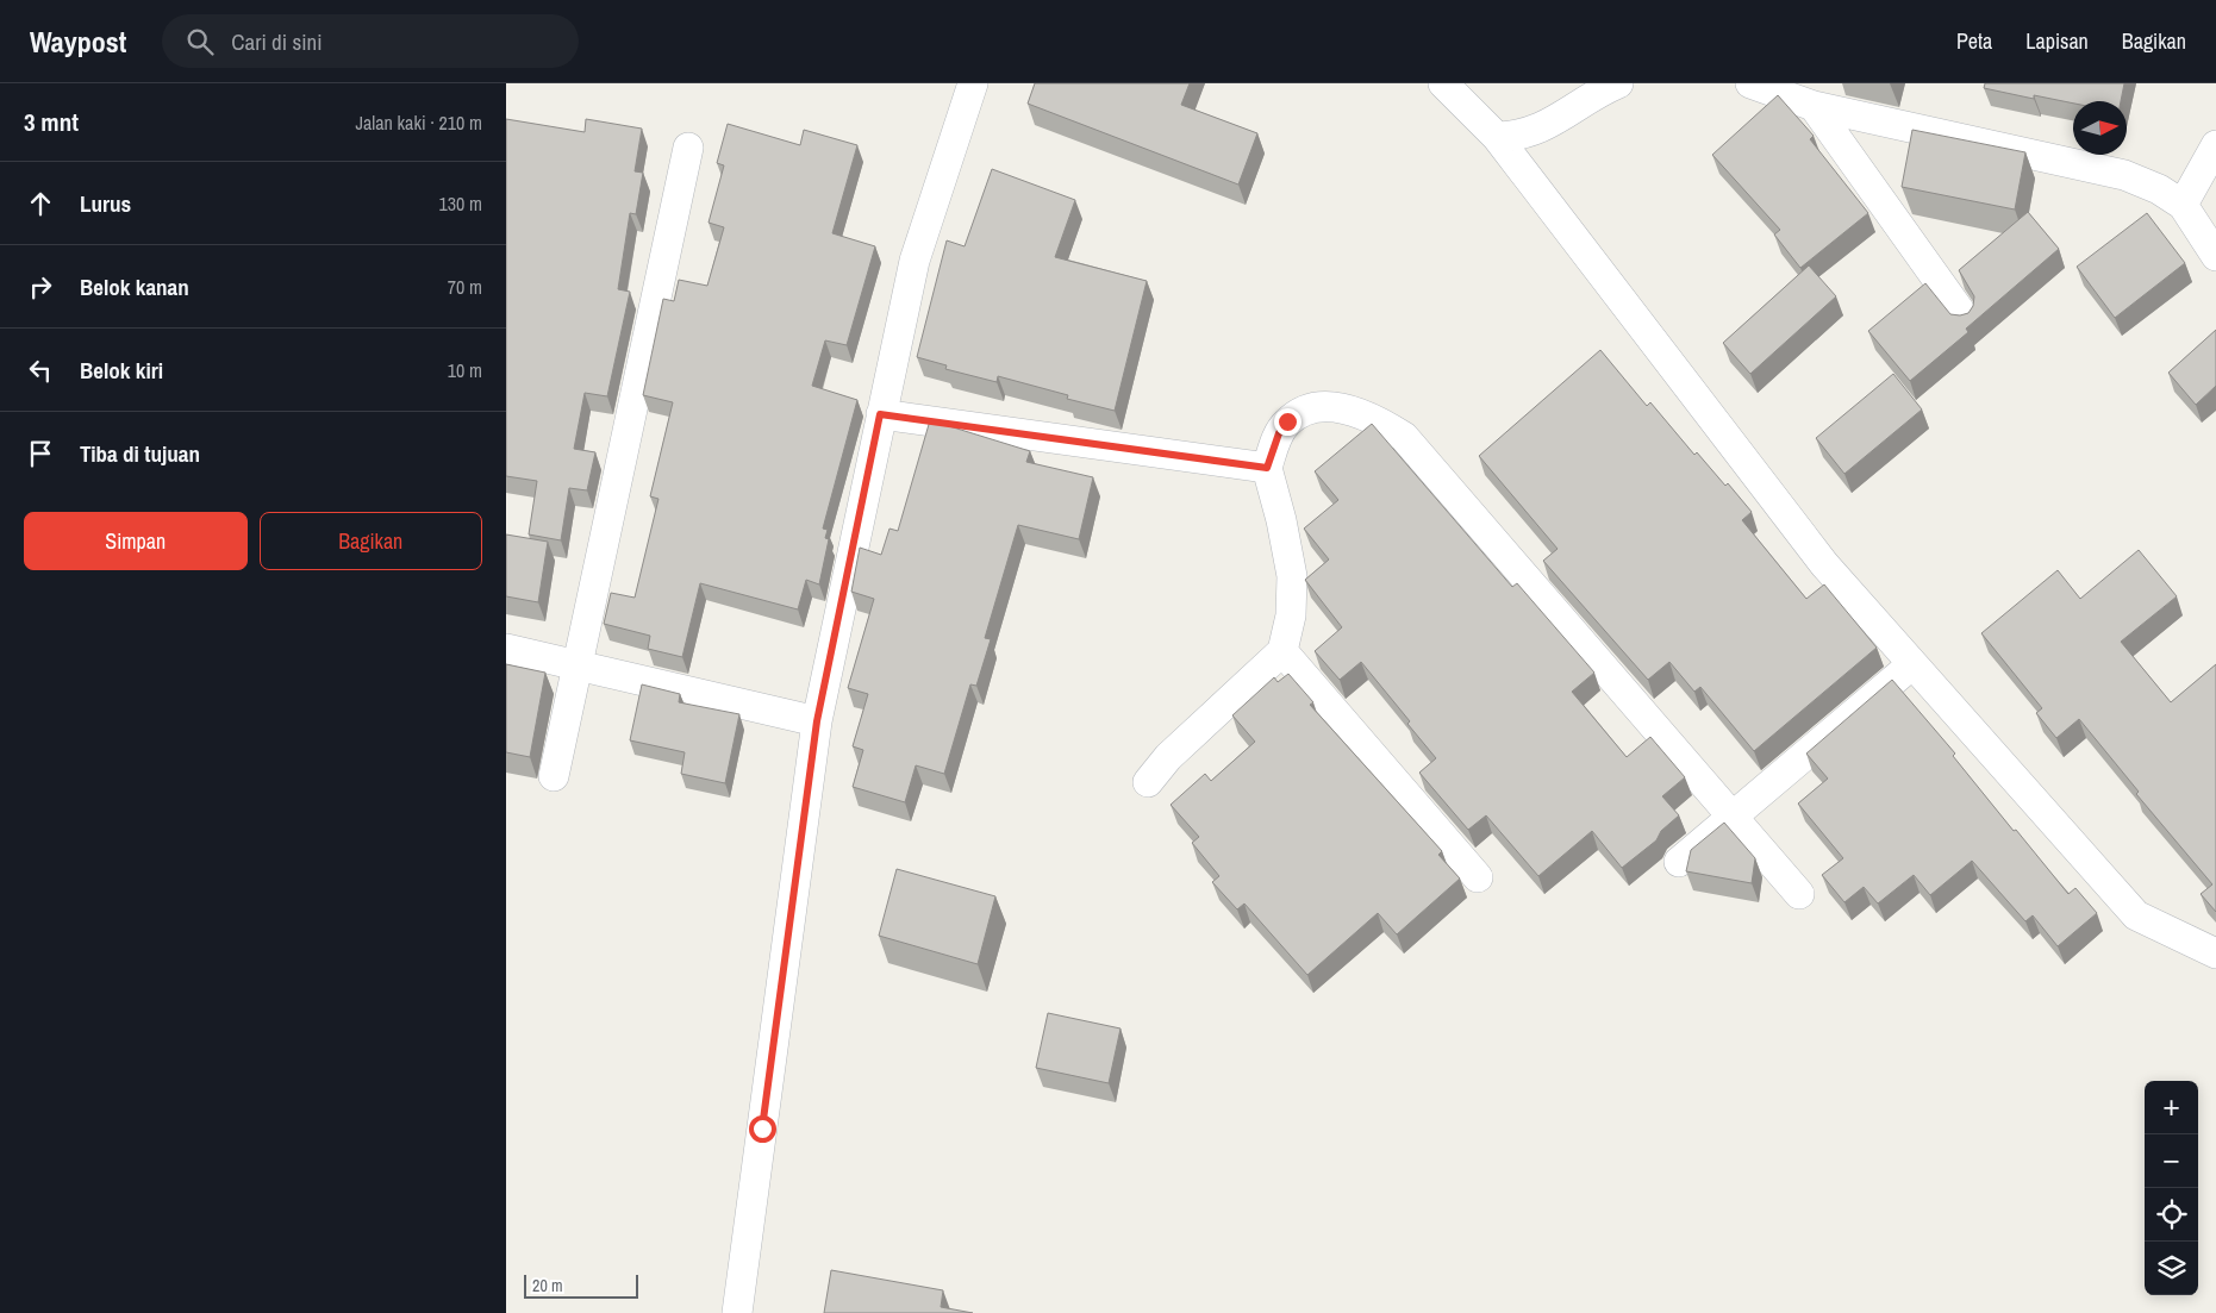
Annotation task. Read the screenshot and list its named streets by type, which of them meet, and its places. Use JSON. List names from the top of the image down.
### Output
{
  "scale_bar": "20 m",
  "north": "right",
  "page": {
    "header": "Waypost",
    "search": "Cari di sini",
    "nav": ["Peta", "Lapisan", "Bagikan"],
    "heading": ["3 mnt", "Jalan kaki · 210 m"],
    "list": [
      ["Lurus", "130 m"],
      ["Belok kanan", "70 m"],
      ["Belok kiri", "10 m"],
      "Tiba di tujuan"
    ],
    "buttons": ["Simpan", "Bagikan"],
    "map_buttons": ["+", "−"],
    "scale": "20 m"
  }
}
